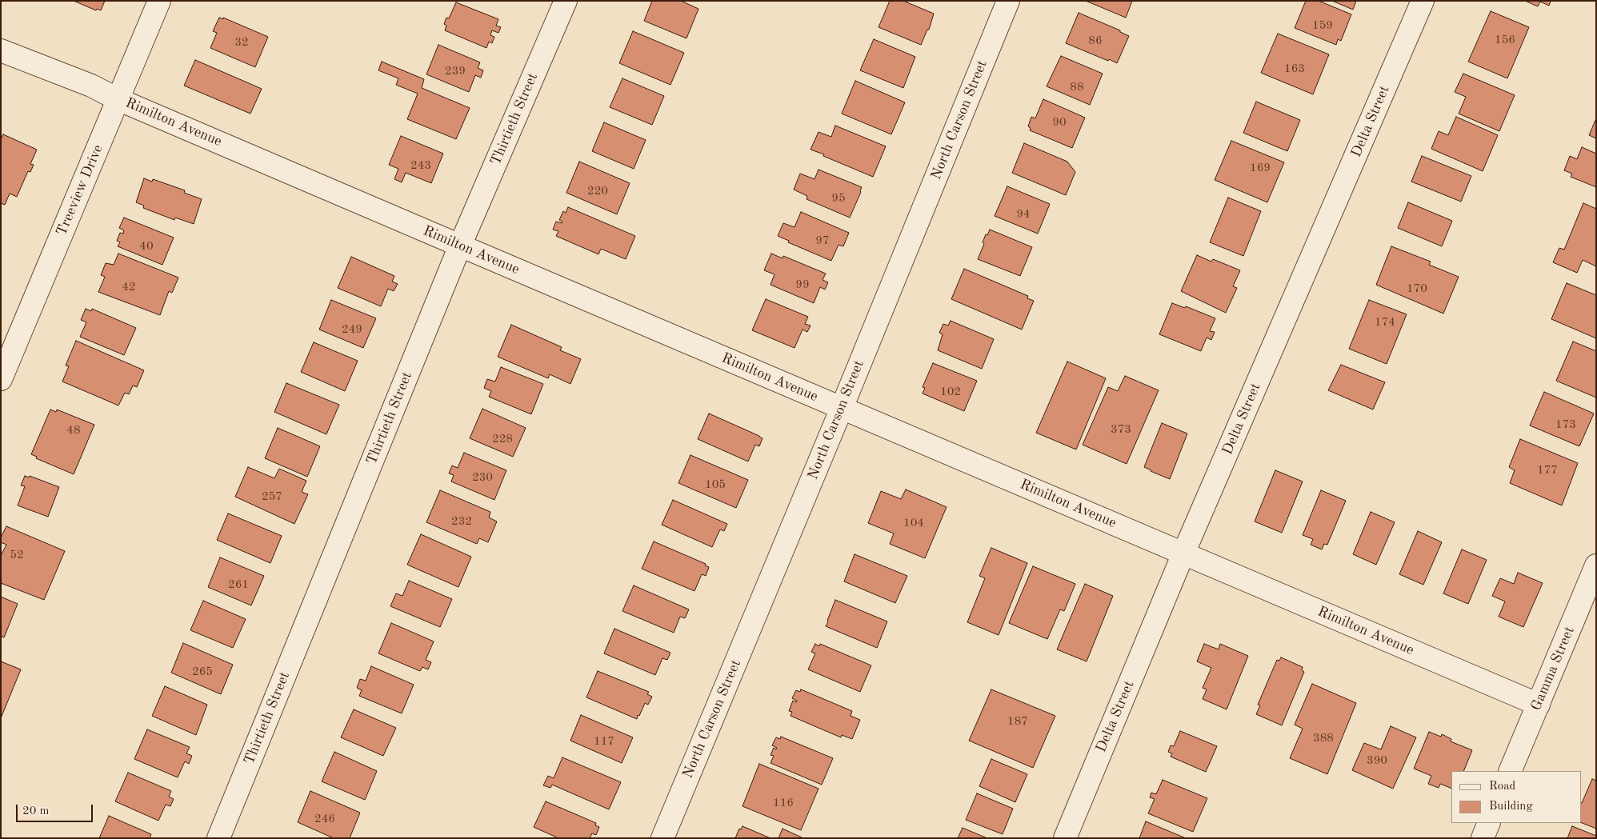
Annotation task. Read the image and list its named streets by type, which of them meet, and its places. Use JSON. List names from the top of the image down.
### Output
{
  "streets": {
    "street": [
      "Thirtieth Street",
      "North Carson Street",
      "Delta Street",
      "Rimilton Avenue",
      "Treeview Drive",
      "Gamma Street"
    ]
  },
  "crossings": [
    ["Thirtieth Street", "Rimilton Avenue"],
    ["North Carson Street", "Rimilton Avenue"],
    ["Delta Street", "Rimilton Avenue"],
    ["Rimilton Avenue", "Treeview Drive"],
    ["Rimilton Avenue", "Gamma Street"]
  ],
  "house_numbers": [
    "159",
    "156",
    "86",
    "32",
    "163",
    "239",
    "88",
    "90",
    "243",
    "169",
    "220",
    "95",
    "94",
    "97",
    "40",
    "99",
    "42",
    "170",
    "174",
    "249",
    "102",
    "173",
    "373",
    "48",
    "228",
    "177",
    "230",
    "105",
    "257",
    "232",
    "104",
    "52",
    "261",
    "265",
    "187",
    "388",
    "117",
    "390",
    "116",
    "246"
  ],
  "legend": ["Road", "Building"],
  "scale_bar": "20 m"
}
